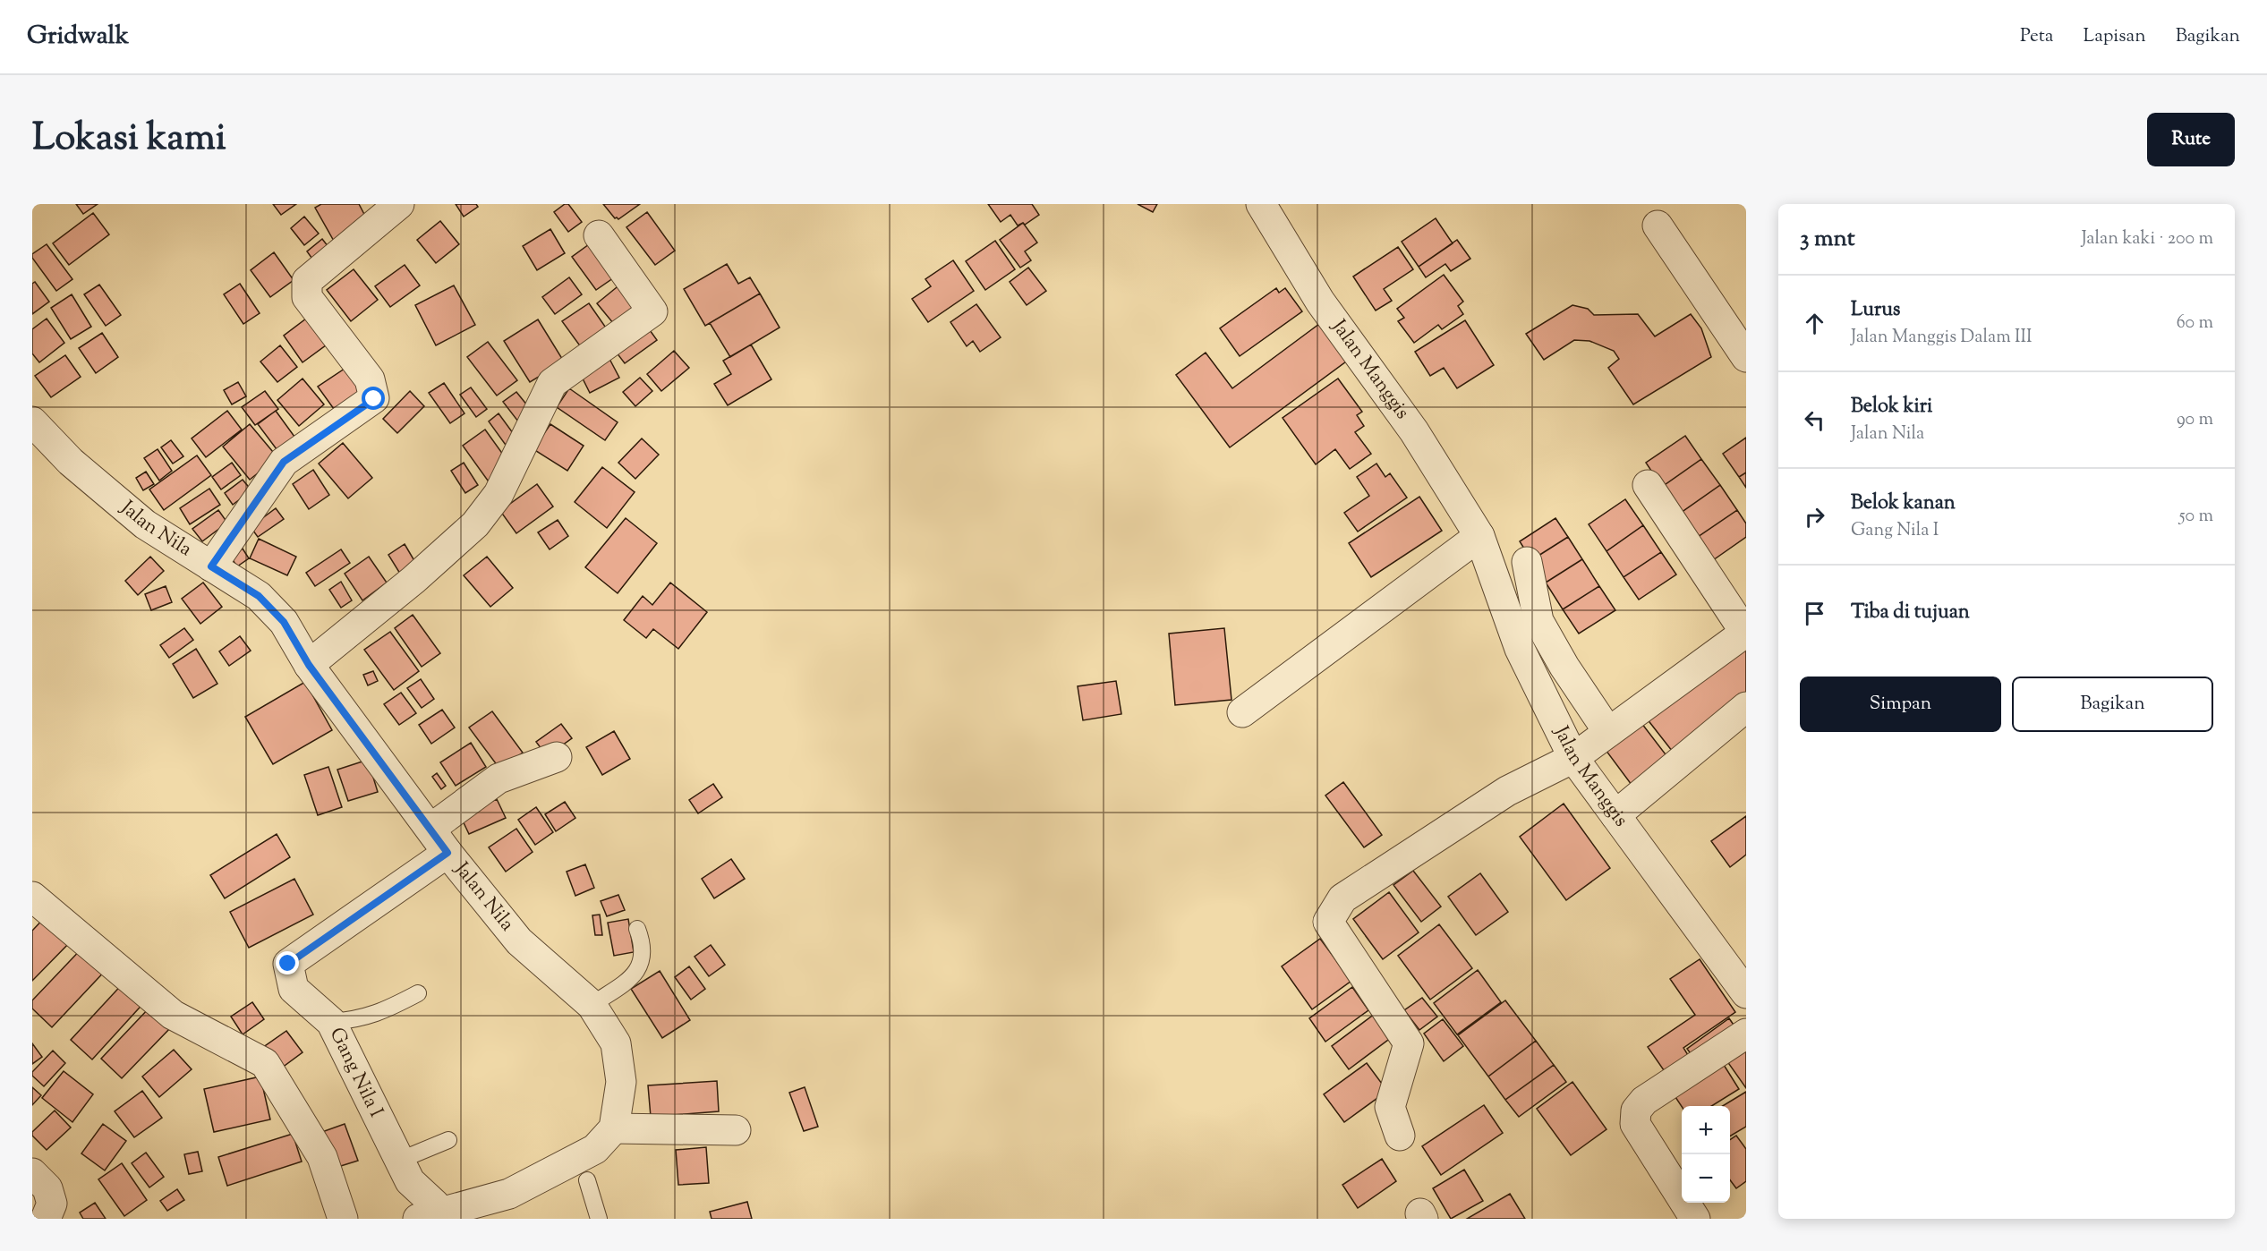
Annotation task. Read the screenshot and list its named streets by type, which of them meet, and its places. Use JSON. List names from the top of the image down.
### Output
{
  "streets": {
    "street": ["Jalan Manggis", "Jalan Nila", "Gang Nila I"]
  },
  "crossings": [
    ["Jalan Nila", "Gang Nila I"]
  ],
  "page": {
    "header": "Gridwalk",
    "nav": ["Peta", "Lapisan", "Bagikan"],
    "title": "Lokasi kami",
    "buttons": [
      "Rute",
      ["Simpan", "Bagikan"]
    ],
    "heading": ["3 mnt", "Jalan kaki · 200 m"],
    "list": [
      ["Lurus", "Jalan Manggis Dalam III", "60 m"],
      ["Belok kiri", "Jalan Nila", "90 m"],
      ["Belok kanan", "Gang Nila I", "50 m"],
      "Tiba di tujuan"
    ],
    "map_buttons": ["+", "−"]
  }
}
